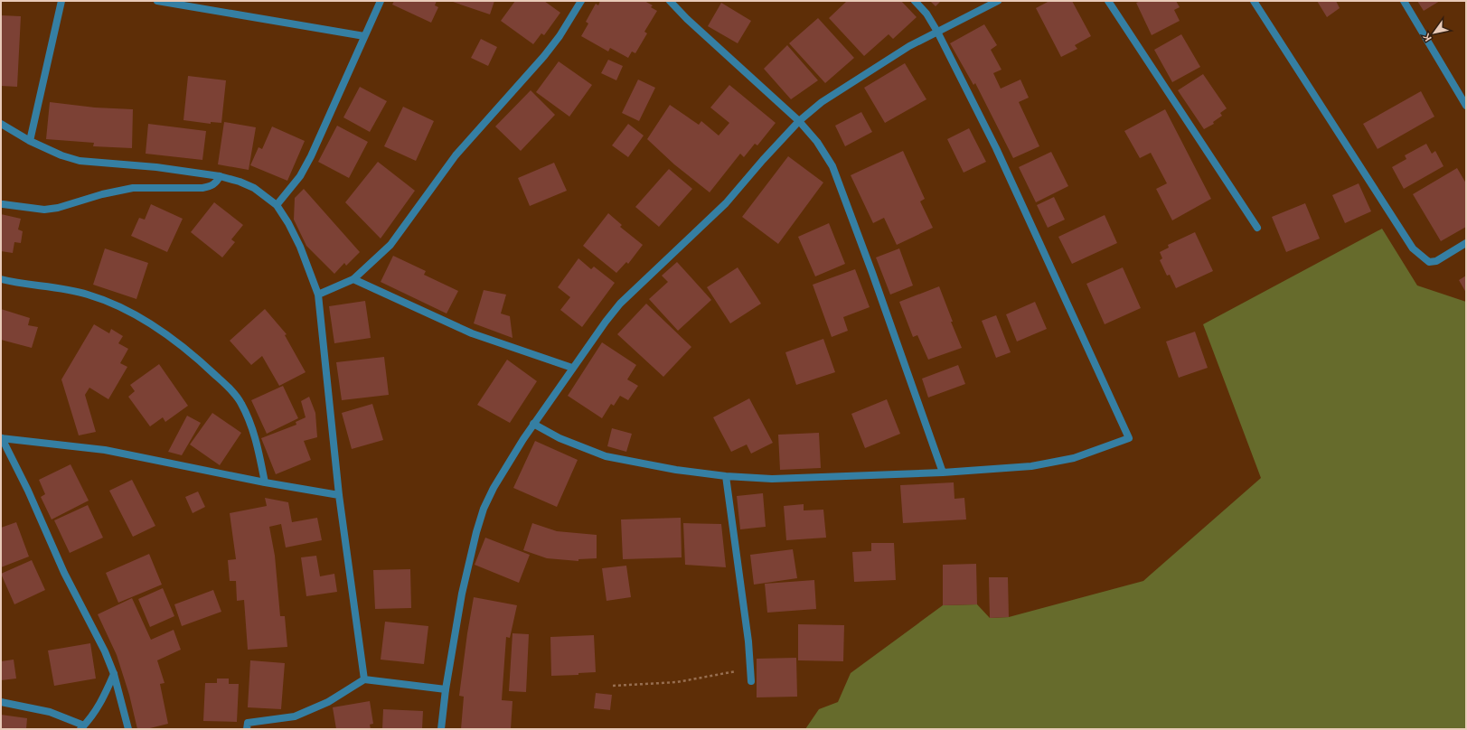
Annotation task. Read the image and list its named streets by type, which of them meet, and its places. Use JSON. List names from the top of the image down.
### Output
{
  "north": "bottom left"
}
